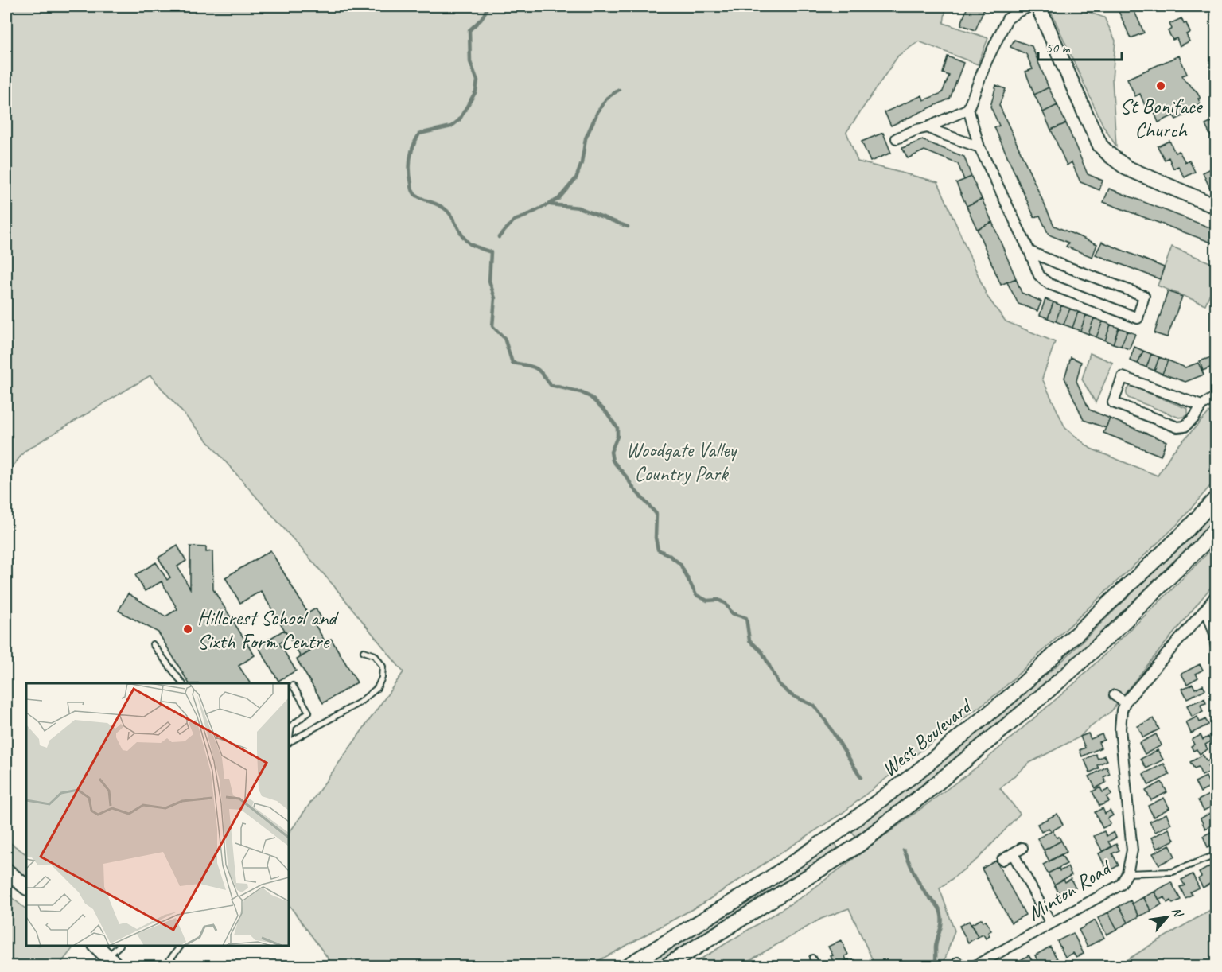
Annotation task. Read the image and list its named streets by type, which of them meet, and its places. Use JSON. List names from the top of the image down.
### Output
{
  "streets": {
    "main road": ["West Boulevard"],
    "street": ["Minton Road"]
  },
  "parks": ["Woodgate Valley Country Park"],
  "places": ["St Boniface Church", "Hillcrest School and Sixth Form Centre"],
  "scale_bar": "50 m",
  "north": "top right"
}
